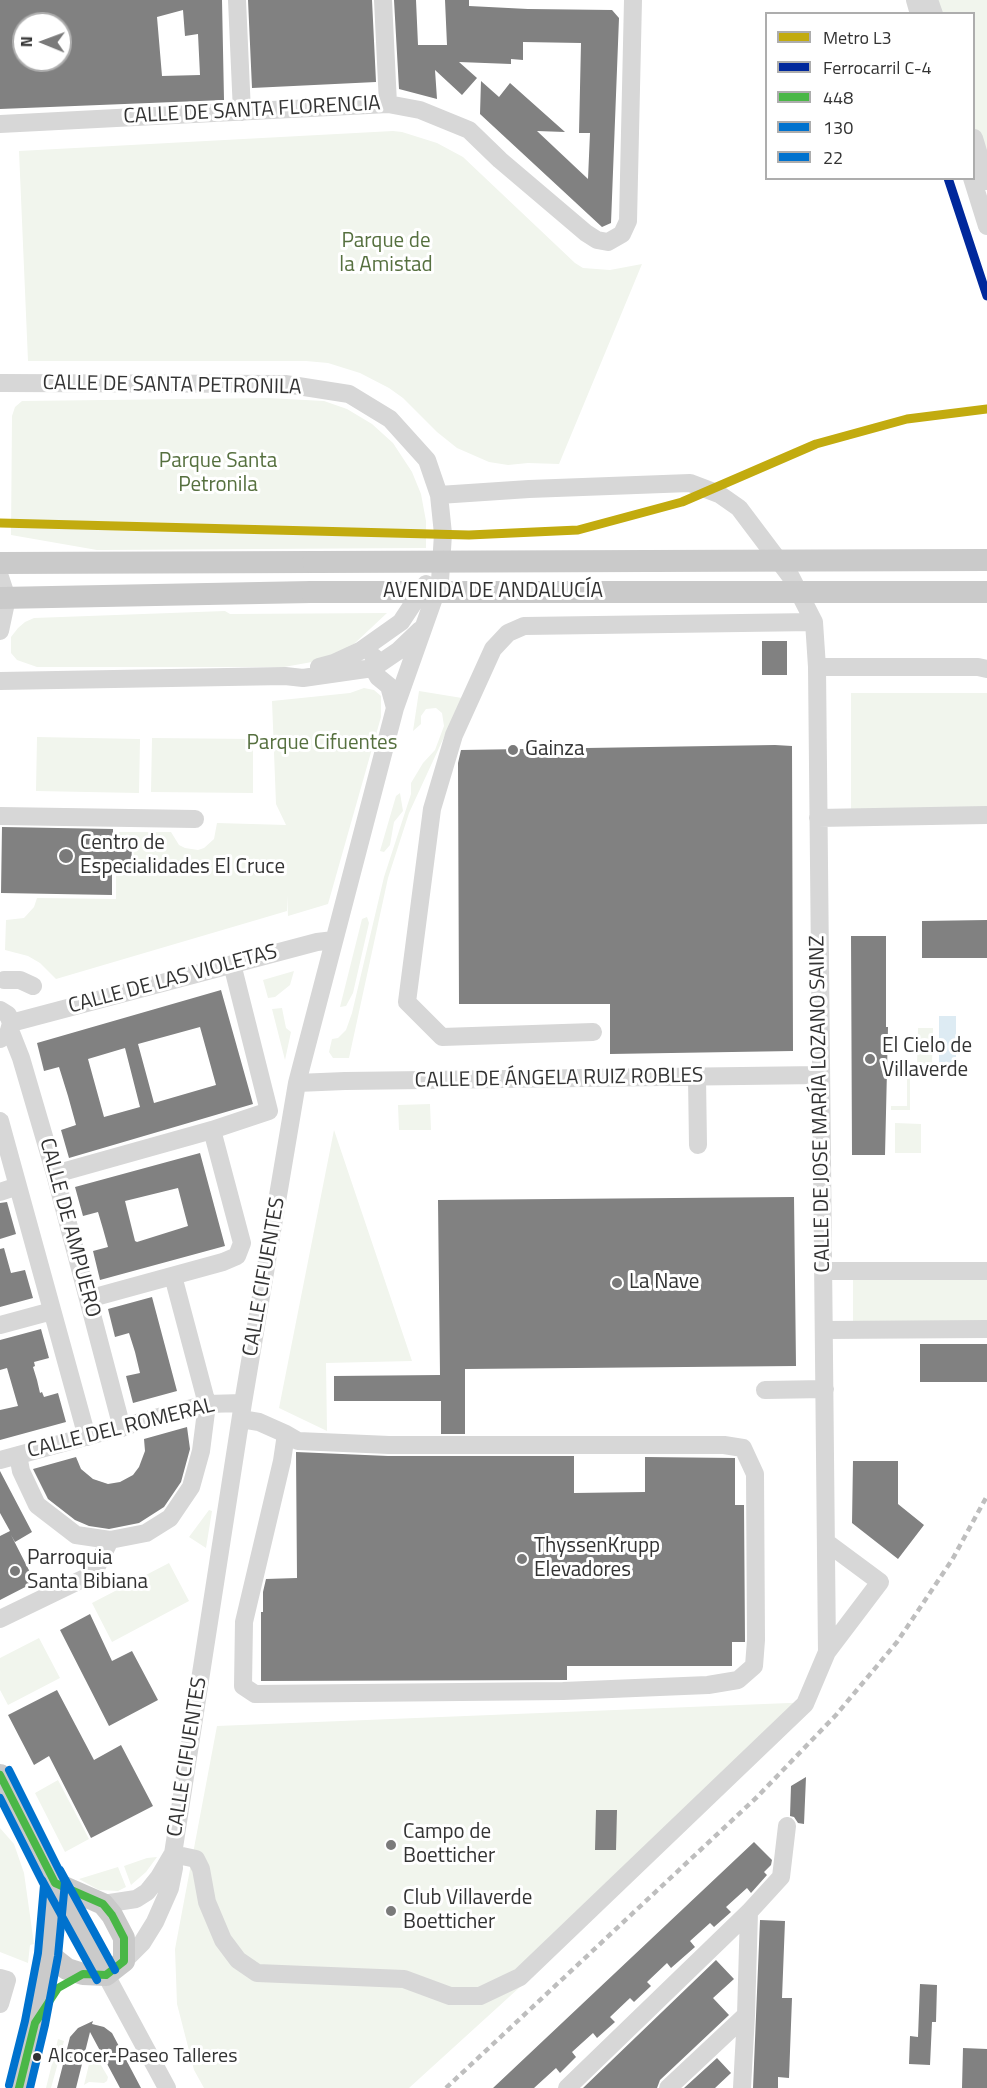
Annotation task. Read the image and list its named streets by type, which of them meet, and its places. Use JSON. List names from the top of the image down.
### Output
{
  "streets": {
    "main road": ["AVENIDA DE ANDALUCÍA"],
    "street": [
      "CALLE DE SANTA FLORENCIA",
      "CALLE DE SANTA PETRONILA",
      "CALLE DE LAS VIOLETAS",
      "CALLE DE ÁNGELA RUIZ ROBLES",
      "CALLE DE JOSE MARÍA LOZANO SAINZ",
      "CALLE DE AMPUERO",
      "CALLE CIFUENTES",
      "CALLE DEL ROMERAL"
    ]
  },
  "crossings": [
    ["CALLE DE LAS VIOLETAS", "CALLE DE AMPUERO"],
    ["CALLE DE LAS VIOLETAS", "CALLE CIFUENTES"],
    ["CALLE DE ÁNGELA RUIZ ROBLES", "CALLE DE JOSE MARÍA LOZANO SAINZ"],
    ["CALLE DE ÁNGELA RUIZ ROBLES", "CALLE CIFUENTES"],
    ["CALLE DE AMPUERO", "CALLE DEL ROMERAL"],
    ["CALLE CIFUENTES", "CALLE DEL ROMERAL"]
  ],
  "parks": ["Parque de la Amistad", "Parque Santa Petronila", "Parque Cifuentes"],
  "places": [
    "Gainza",
    "Centro de Especialidades El Cruce",
    "El Cielo de Villaverde",
    "La Nave",
    "ThyssenKrupp Elevadores",
    "Parroquia Santa Bibiana",
    "Campo de Boetticher",
    "Club Villaverde Boetticher",
    "Alcocer-Paseo Talleres"
  ],
  "lines": [
    "rail line C-4",
    "metro line L3",
    "transit line 22",
    "transit line 448",
    "transit line 130"
  ],
  "legend": [
    "Metro L3",
    "Ferrocarril C-4",
    "448",
    "130",
    "22"
  ],
  "north": "left"
}
